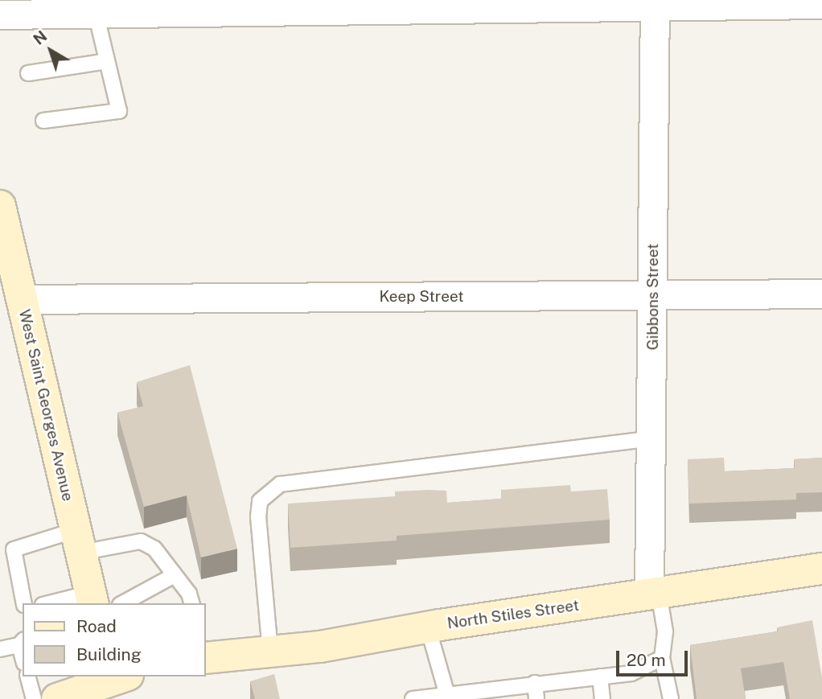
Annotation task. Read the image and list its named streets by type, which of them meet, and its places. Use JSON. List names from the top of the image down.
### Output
{
  "streets": {
    "main road": ["West Saint Georges Avenue", "North Stiles Street"],
    "street": ["Keep Street", "Gibbons Street"]
  },
  "crossings": [
    ["Keep Street", "Gibbons Street"],
    ["Keep Street", "West Saint Georges Avenue"],
    ["Gibbons Street", "North Stiles Street"]
  ],
  "legend": ["Road", "Building"],
  "scale_bar": "20 m",
  "north": "top left"
}
